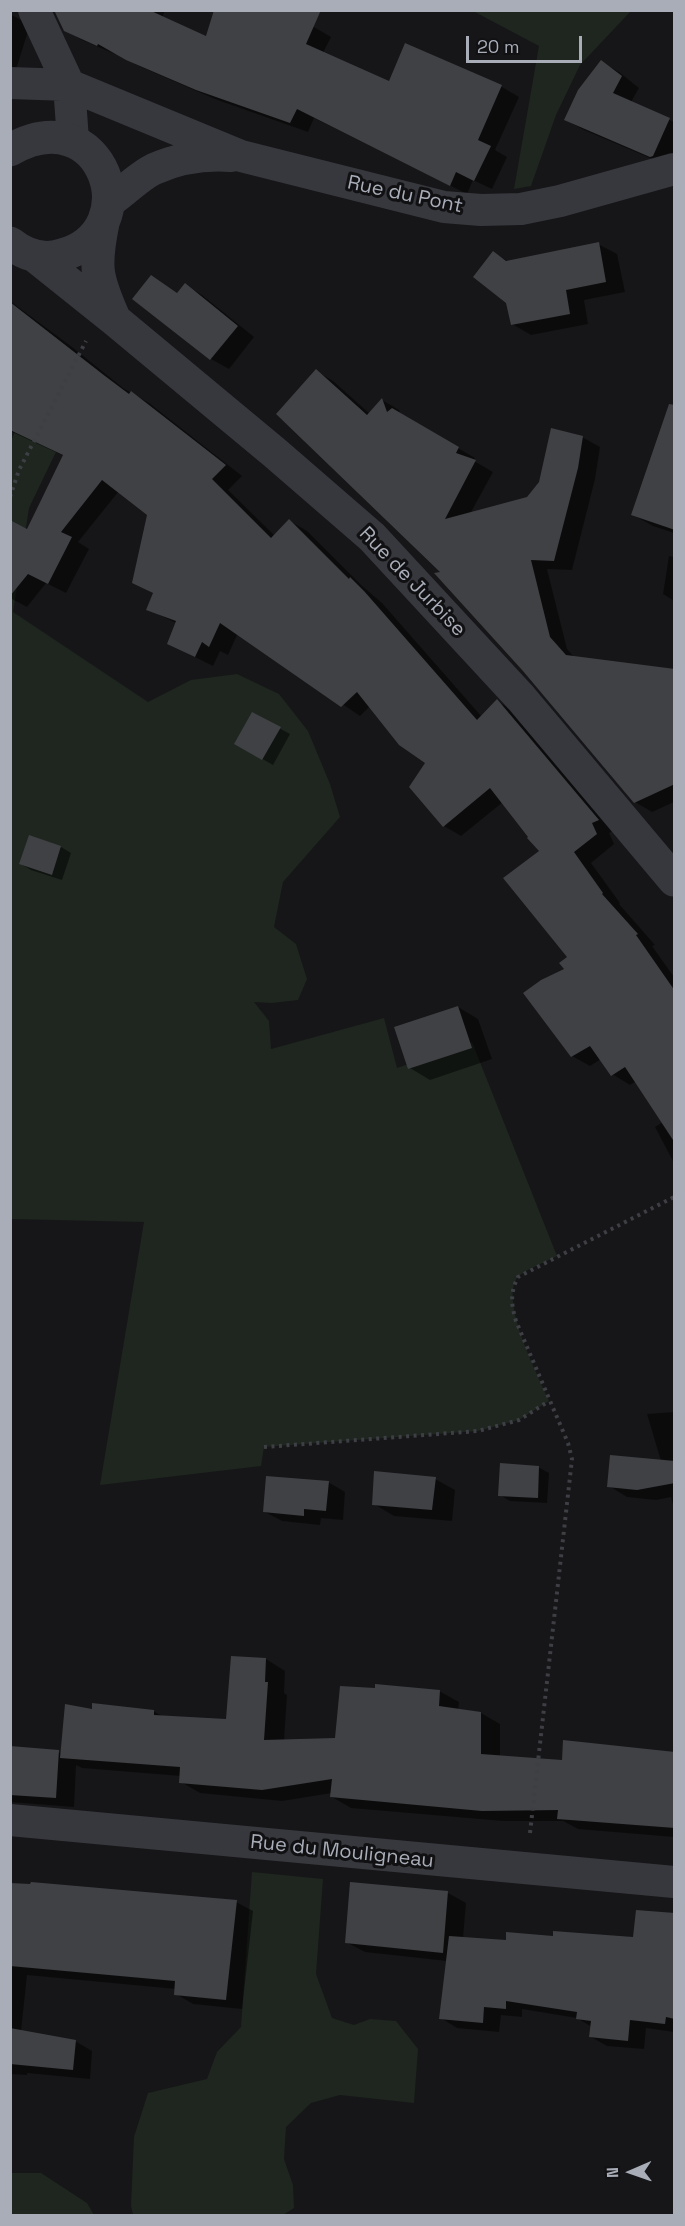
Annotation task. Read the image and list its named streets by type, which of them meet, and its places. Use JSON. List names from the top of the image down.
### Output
{
  "streets": {
    "street": ["Rue du Pont", "Rue de Jurbise", "Rue du Mouligneau"]
  },
  "scale_bar": "20 m",
  "north": "left"
}
